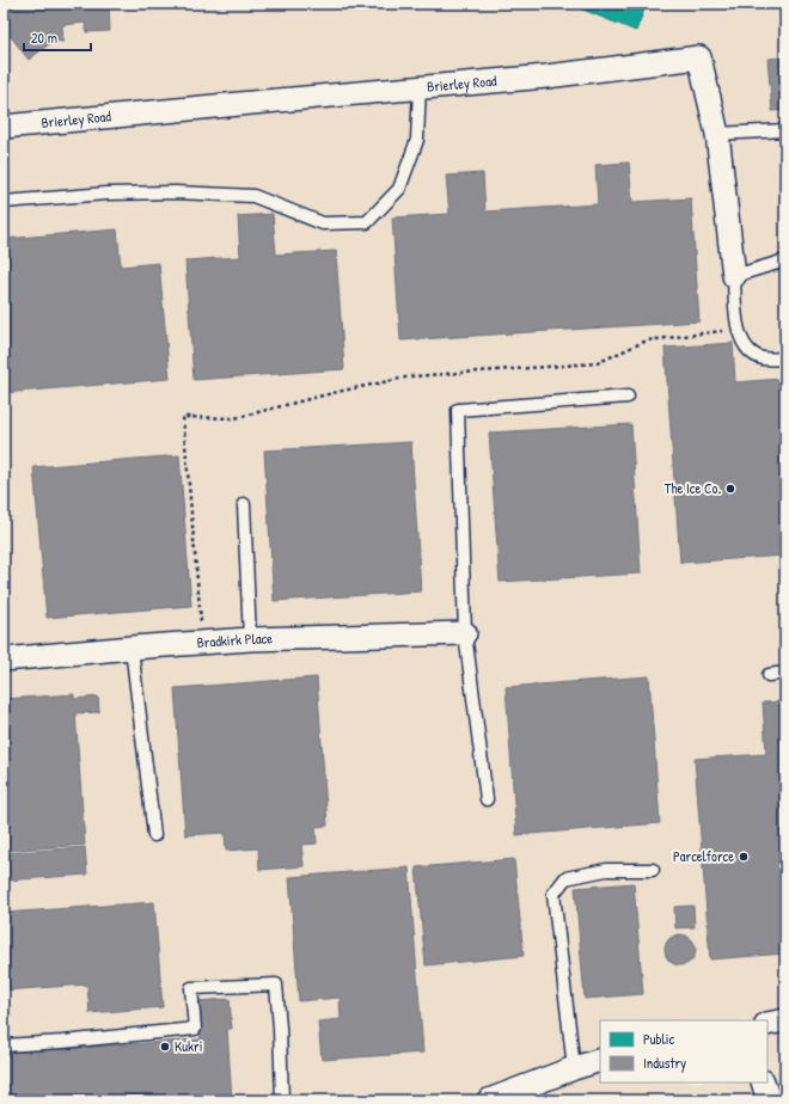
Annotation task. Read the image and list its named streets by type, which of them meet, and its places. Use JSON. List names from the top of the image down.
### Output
{
  "streets": {
    "street": ["Brierley Road", "Bradkirk Place"]
  },
  "places": ["The Ice Co.", "Parcelforce", "Kukri"],
  "legend": ["Public", "Industry"],
  "scale_bar": "20 m"
}
